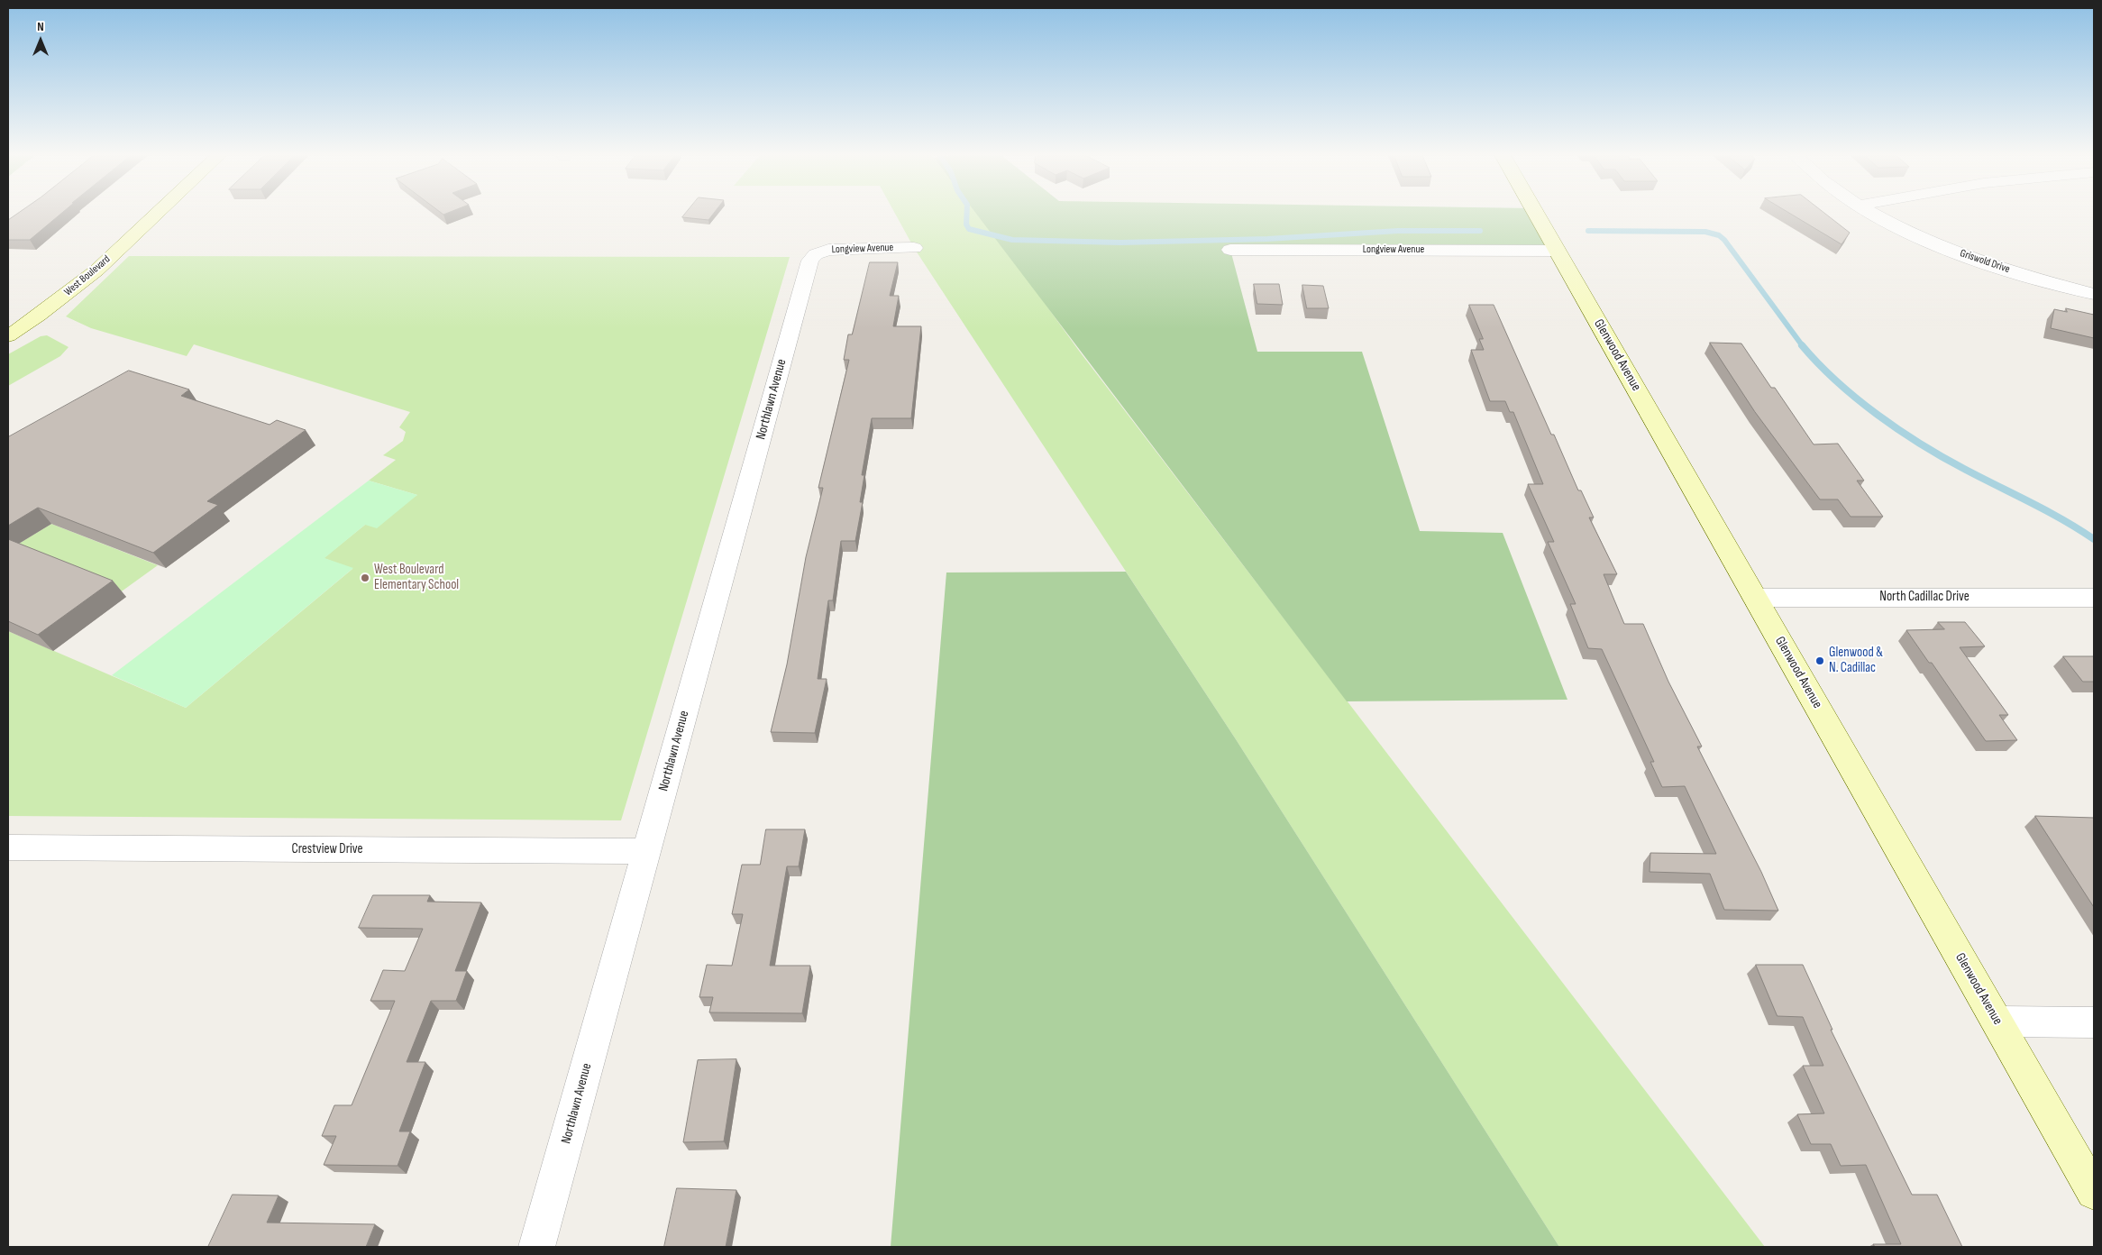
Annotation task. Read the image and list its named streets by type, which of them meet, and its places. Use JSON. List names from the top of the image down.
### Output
{
  "streets": {
    "street": [
      "Longview Avenue",
      "Griswold Drive",
      "West Boulevard",
      "Glenwood Avenue",
      "Northlawn Avenue",
      "North Cadillac Drive",
      "Crestview Drive"
    ]
  },
  "crossings": [
    ["Longview Avenue", "Glenwood Avenue"],
    ["Longview Avenue", "Northlawn Avenue"],
    ["Glenwood Avenue", "North Cadillac Drive"],
    ["Northlawn Avenue", "Crestview Drive"]
  ],
  "places": ["West Boulevard Elementary School", "Glenwood & N. Cadillac"],
  "north": "top"
}
